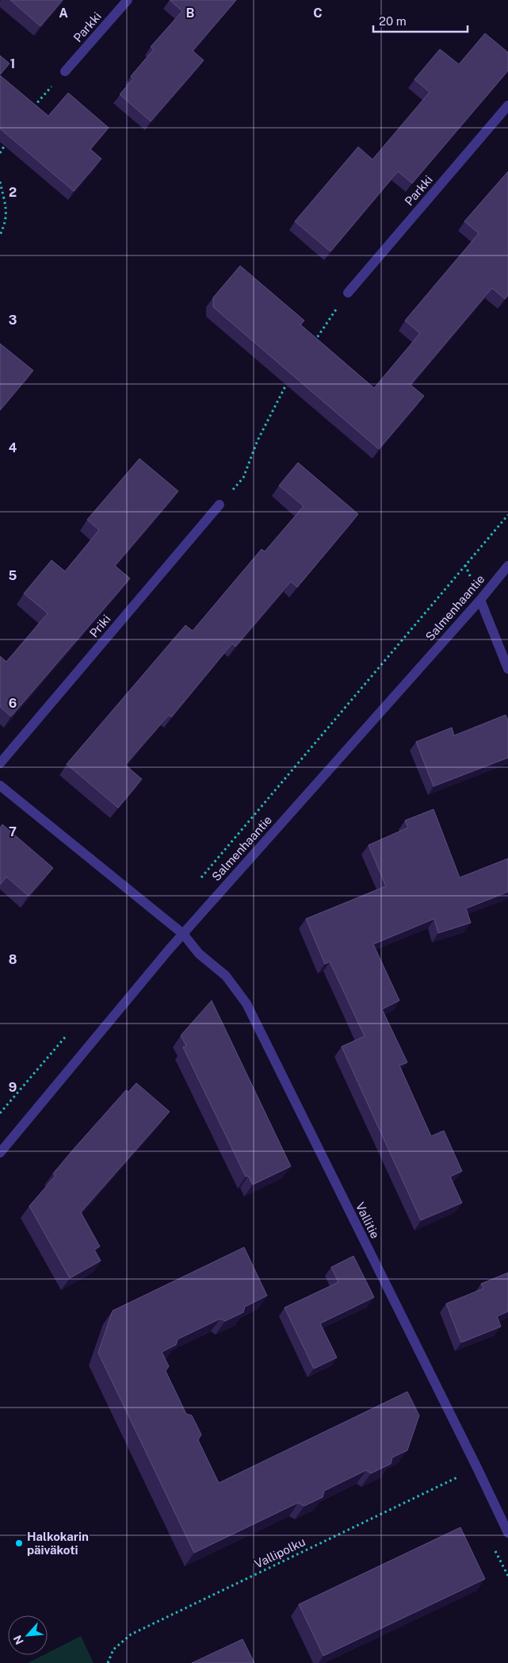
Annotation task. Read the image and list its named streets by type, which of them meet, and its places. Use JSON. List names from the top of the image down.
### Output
{
  "streets": {
    "street": [
      "Parkki",
      "Salmenhaantie",
      "Priki",
      "Vallitie"
    ],
    "path": ["Vallipolku"]
  },
  "crossings": [
    ["Salmenhaantie", "Vallitie"]
  ],
  "places": ["Halkokarin päiväkoti"],
  "scale_bar": "20 m",
  "north": "bottom left",
  "grid": {
    "columns": ["A", "B", "C"],
    "rows": [
      "1",
      "2",
      "3",
      "4",
      "5",
      "6",
      "7",
      "8",
      "9"
    ]
  }
}
